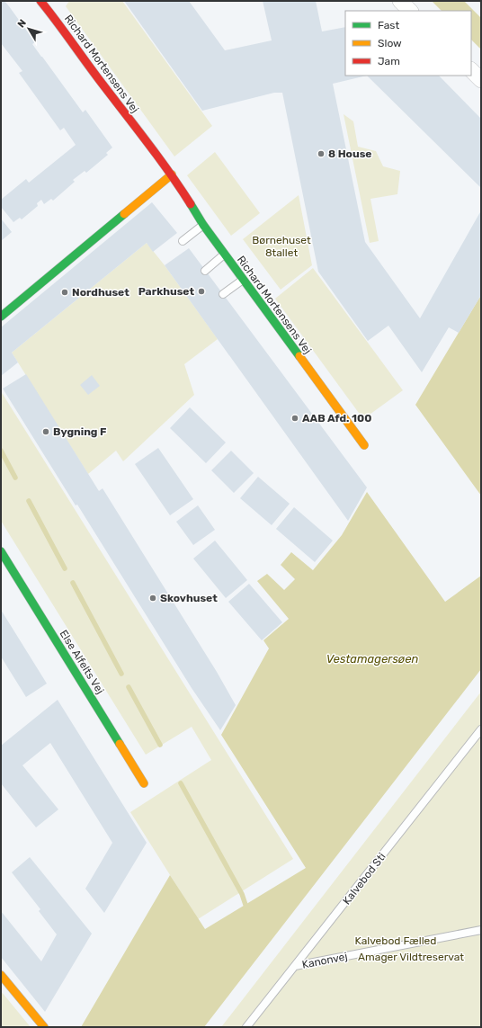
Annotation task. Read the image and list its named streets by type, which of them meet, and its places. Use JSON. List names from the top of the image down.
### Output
{
  "streets": {
    "street": ["Richard Mortensens Vej", "Else Alfelts Vej"],
    "lane": ["Kalvebod Sti", "Kanonvej"]
  },
  "crossings": [
    ["Kalvebod Sti", "Kanonvej"]
  ],
  "water": ["Vestamagersøen"],
  "parks": ["Børnehuset 8tallet", "Kalvebod Fælled", "Amager Vildtreservat"],
  "places": [
    "8 House",
    "Parkhuset",
    "Nordhuset",
    "AAB Afd. 100",
    "Bygning F",
    "Skovhuset"
  ],
  "legend": ["Fast", "Slow", "Jam"],
  "north": "top left"
}
